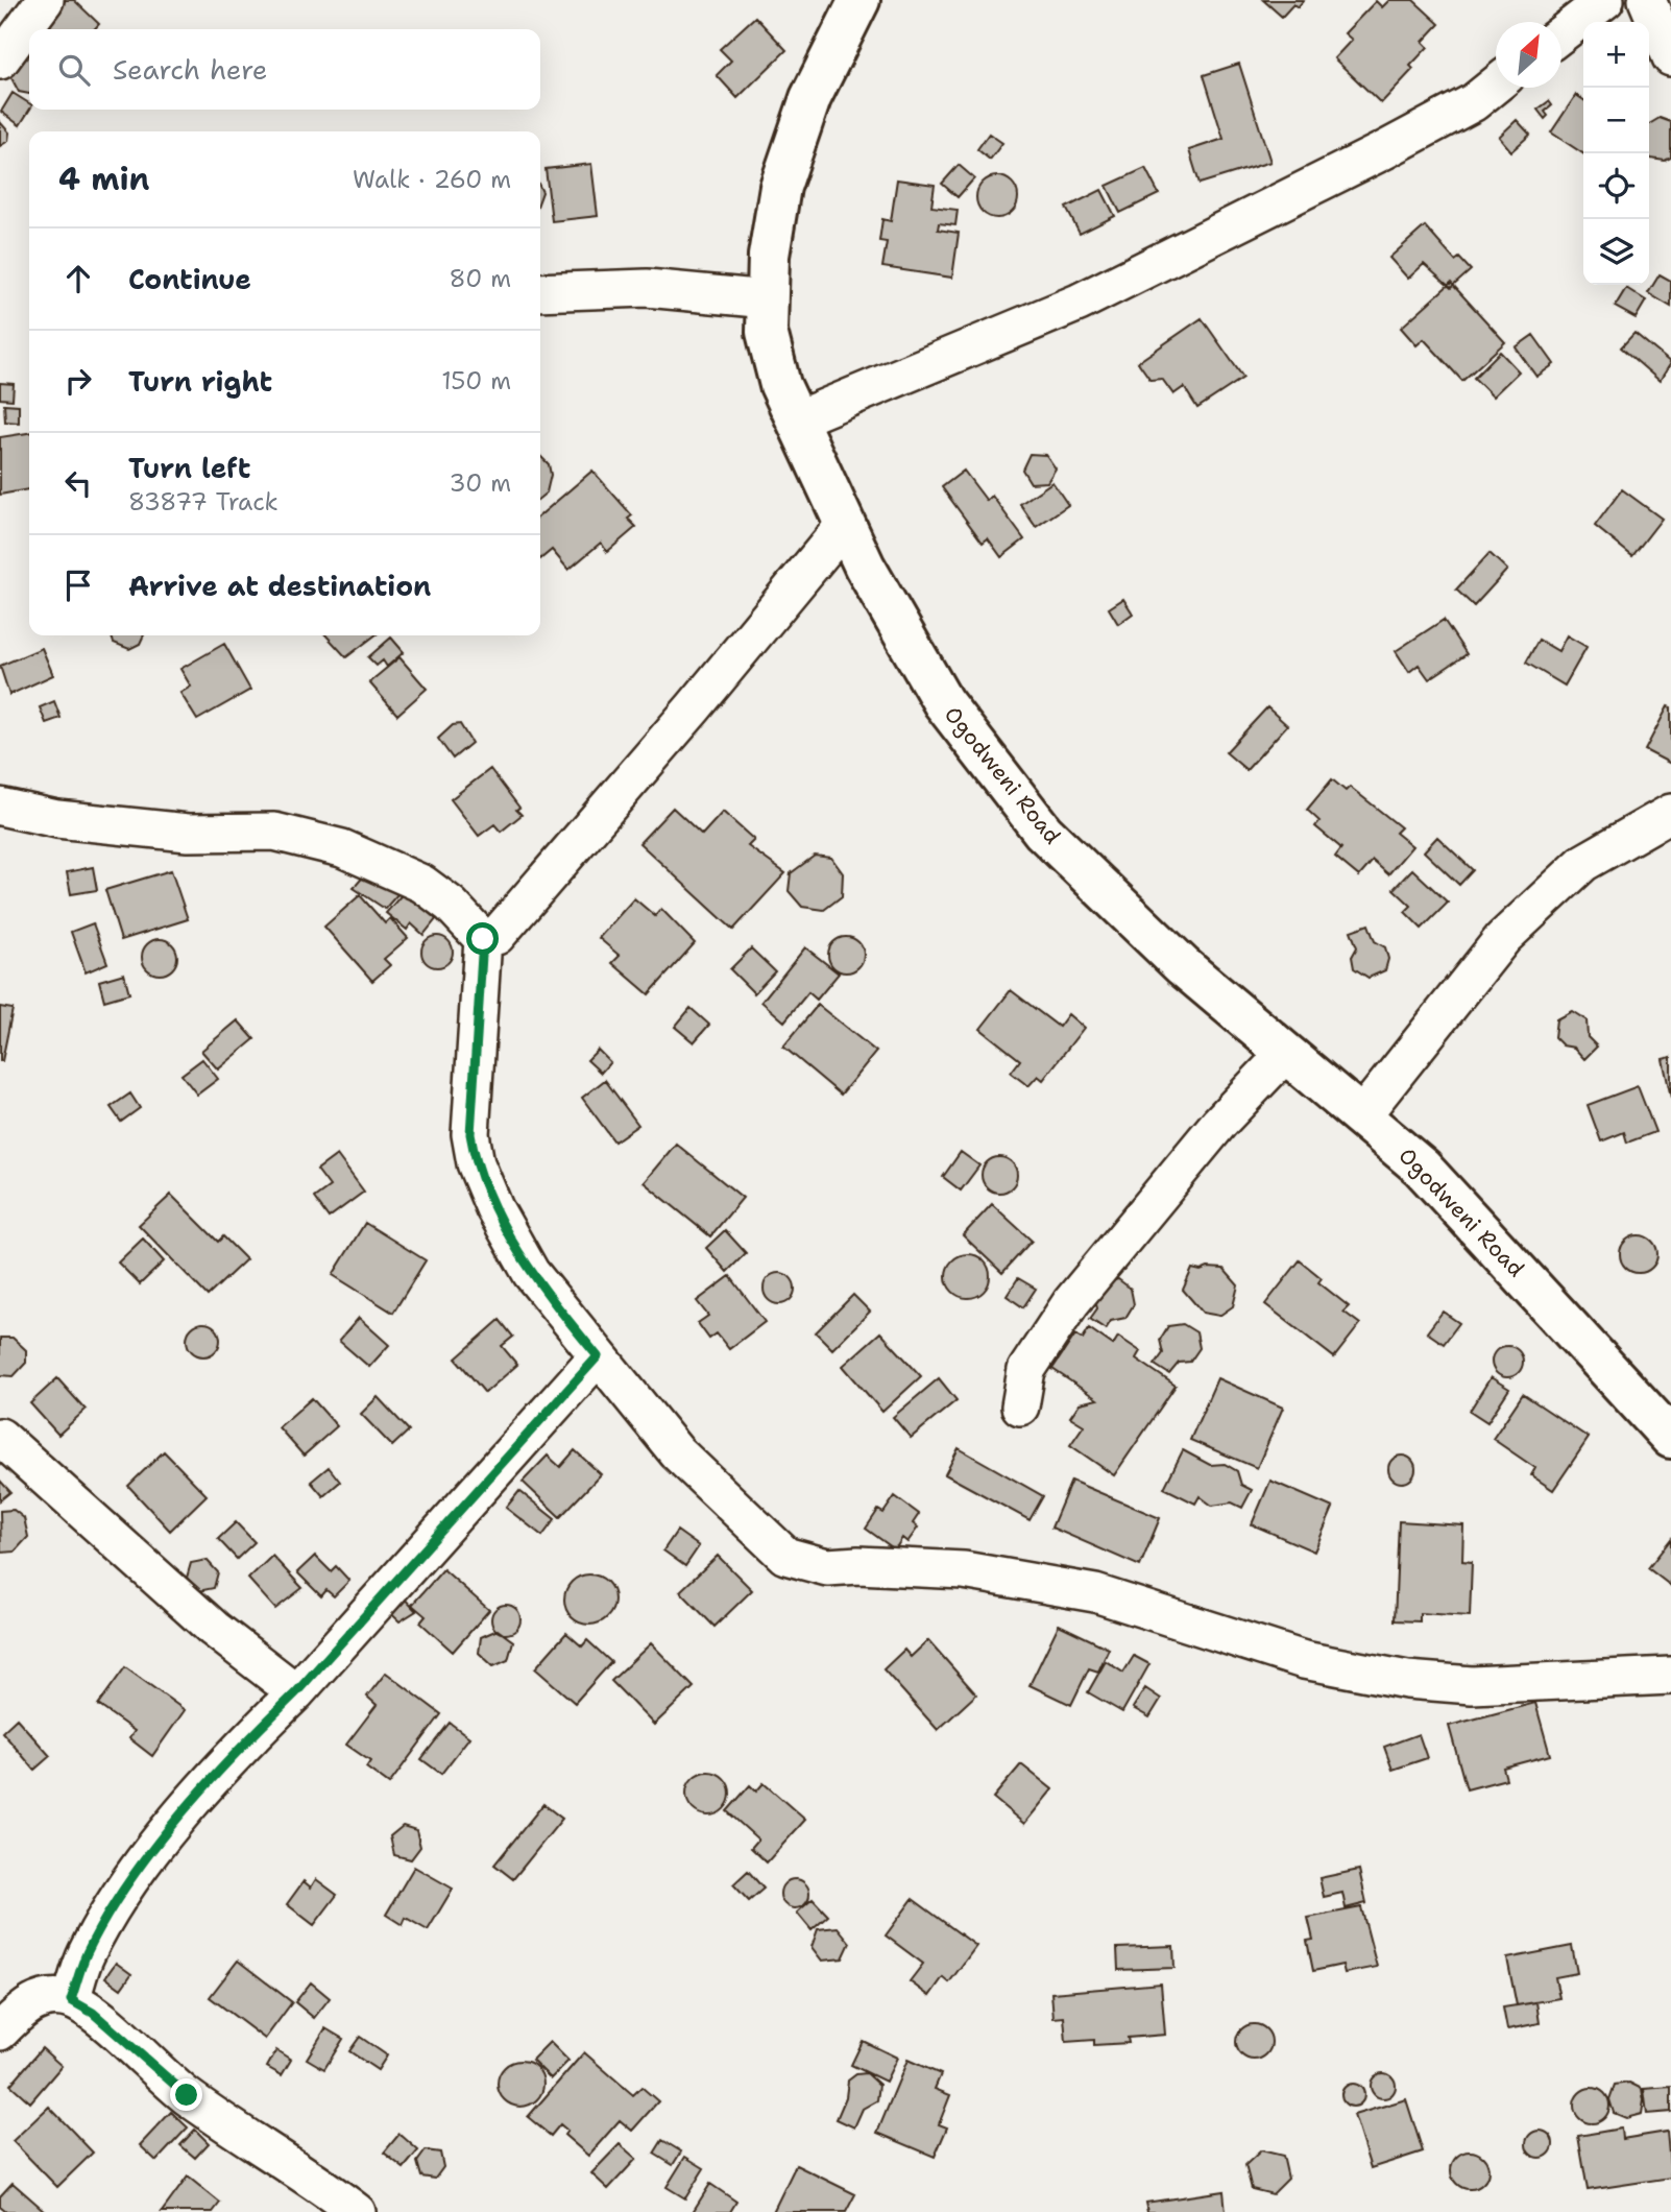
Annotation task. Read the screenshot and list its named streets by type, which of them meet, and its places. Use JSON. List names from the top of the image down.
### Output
{
  "streets": {
    "street": ["Ogodweni Road"]
  },
  "north": "top right",
  "page": {
    "map_buttons": ["+", "−"],
    "search": "Search here",
    "heading": ["4 min", "Walk · 260 m"],
    "list": [
      ["Continue", "80 m"],
      ["Turn right", "150 m"],
      ["Turn left", "83877 Track", "30 m"],
      "Arrive at destination"
    ]
  }
}
